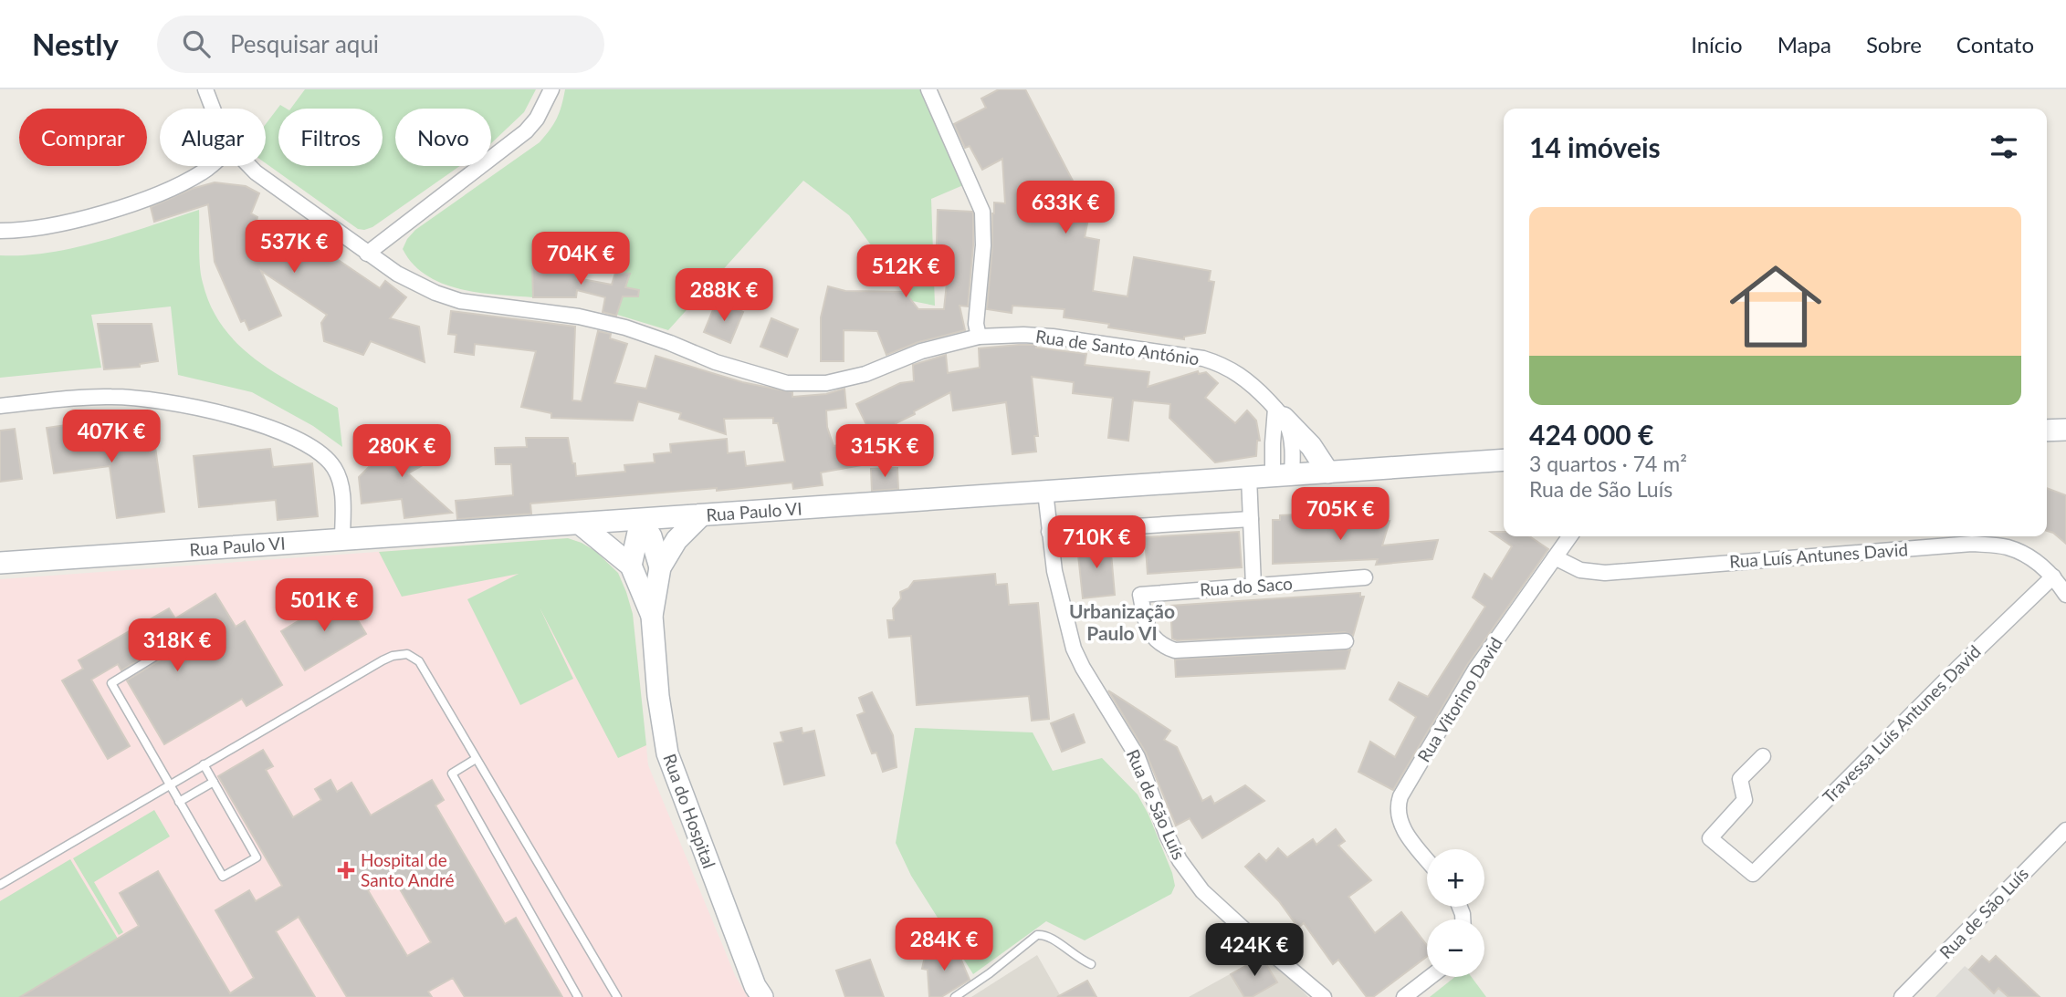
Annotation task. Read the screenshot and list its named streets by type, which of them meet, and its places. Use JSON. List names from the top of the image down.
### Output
{
  "streets": {
    "main road": ["Rua Paulo VI", "Rua do Hospital"],
    "street": [
      "Rua de Santo António",
      "Rua Luís Antunes David",
      "Rua do Saco",
      "Rua Vitorino David",
      "Travessa Luís Antunes David",
      "Rua de São Luís"
    ]
  },
  "crossings": [
    ["Rua Paulo VI", "Rua de São Luís"],
    ["Rua Paulo VI", "Rua do Hospital"],
    ["Rua Luís Antunes David", "Rua Vitorino David"],
    ["Rua Luís Antunes David", "Travessa Luís Antunes David"]
  ],
  "districts": ["Urbanização Paulo VI"],
  "places": {
    "health": ["Hospital de Santo André"]
  },
  "page": {
    "header": "Nestly",
    "search": "Pesquisar aqui",
    "nav": [
      "Início",
      "Mapa",
      "Sobre",
      "Contato"
    ],
    "chip": [
      "Comprar",
      "Alugar",
      "Filtros",
      "Novo"
    ],
    "heading": "14 imóveis",
    "price": [
      "633K €",
      "537K €",
      "704K €",
      "512K €",
      "288K €",
      "407K €",
      "280K €",
      "315K €",
      "705K €",
      "710K €",
      "501K €",
      "318K €",
      "284K €",
      "424K €"
    ],
    "list": [
      {
        "name": "424 000 €",
        "note": "3 quartos · 74 m² · Rua de São Luís"
      }
    ],
    "map_buttons": ["+", "−"]
  }
}
